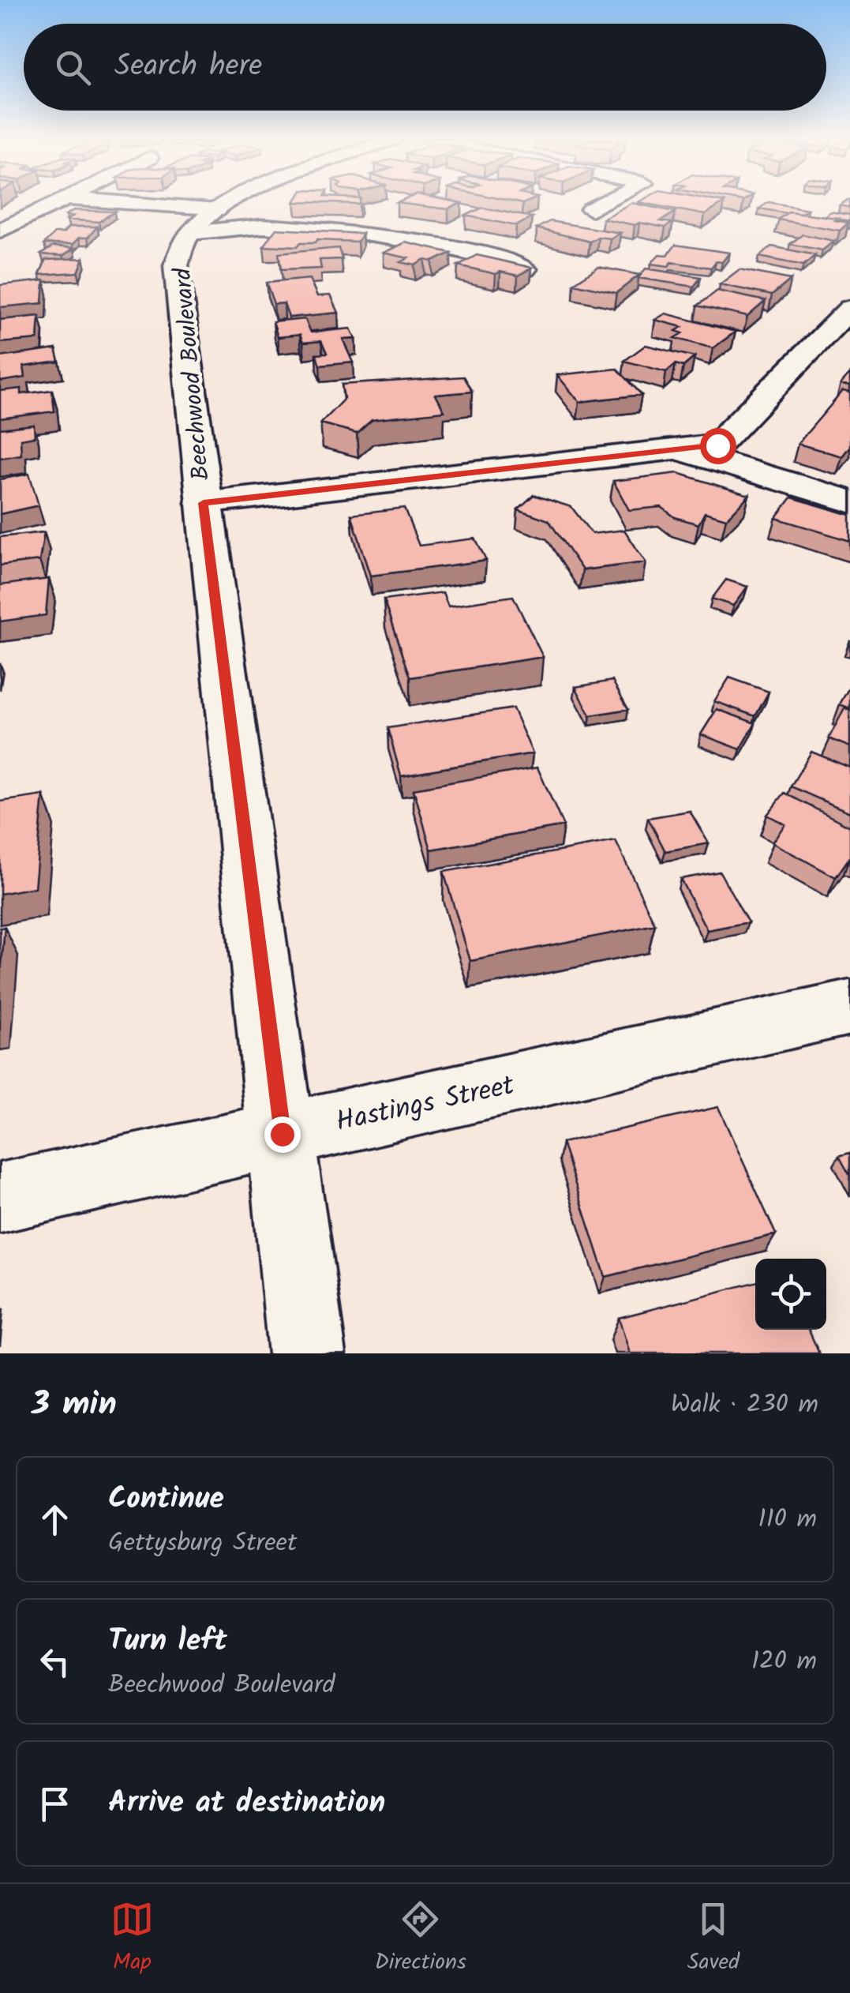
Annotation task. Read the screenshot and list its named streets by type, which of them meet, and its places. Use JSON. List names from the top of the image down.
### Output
{
  "streets": {
    "street": ["Beechwood Boulevard", "Hastings Street"]
  },
  "crossings": [
    ["Beechwood Boulevard", "Hastings Street"]
  ],
  "page": {
    "search": "Search here",
    "heading": ["3 min", "Walk · 230 m"],
    "list": [
      ["Continue", "Gettysburg Street", "110 m"],
      ["Turn left", "Beechwood Boulevard", "120 m"],
      "Arrive at destination"
    ],
    "nav": ["Map", "Directions", "Saved"]
  }
}
